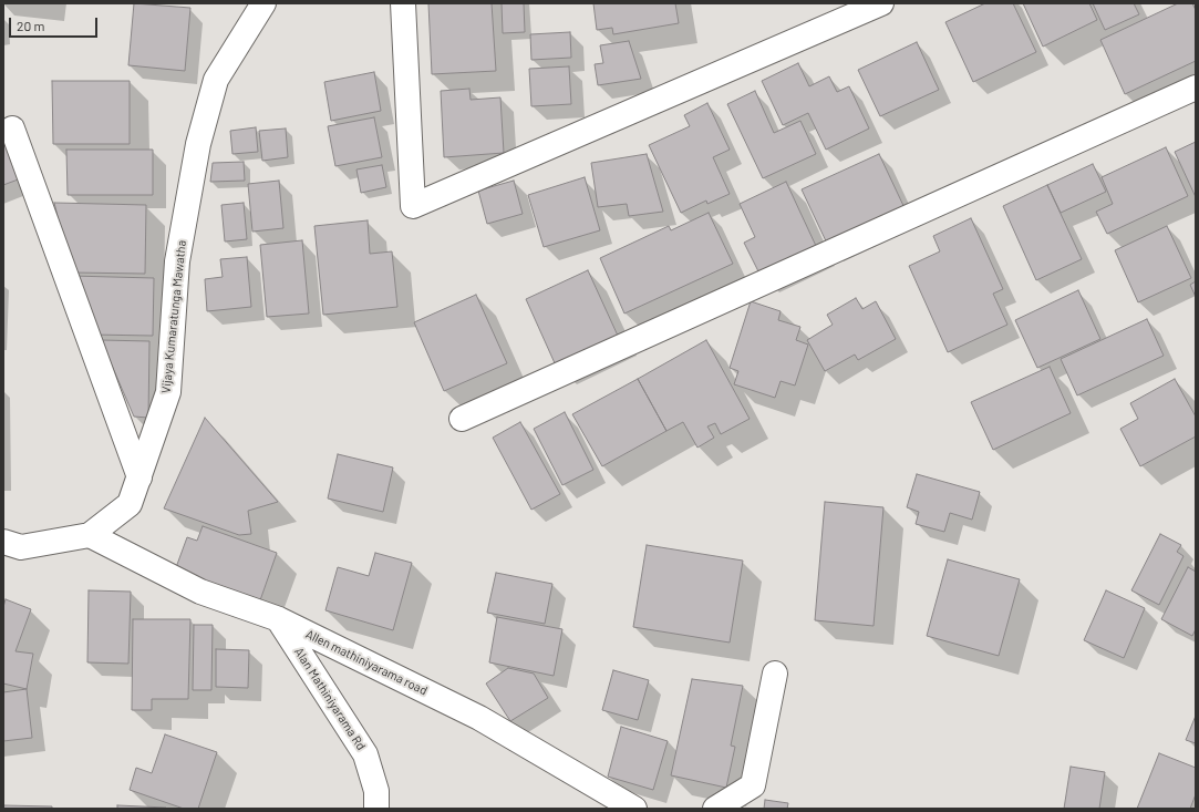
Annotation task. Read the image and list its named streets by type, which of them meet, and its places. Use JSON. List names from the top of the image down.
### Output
{
  "streets": {
    "street": ["Vijaya Kumaratunga Mawatha", "Allen mathiniyarama road", "Alan Mathiniyarama Rd"]
  },
  "crossings": [
    ["Vijaya Kumaratunga Mawatha", "Allen mathiniyarama road"],
    ["Allen mathiniyarama road", "Alan Mathiniyarama Rd"]
  ],
  "scale_bar": "20 m"
}
